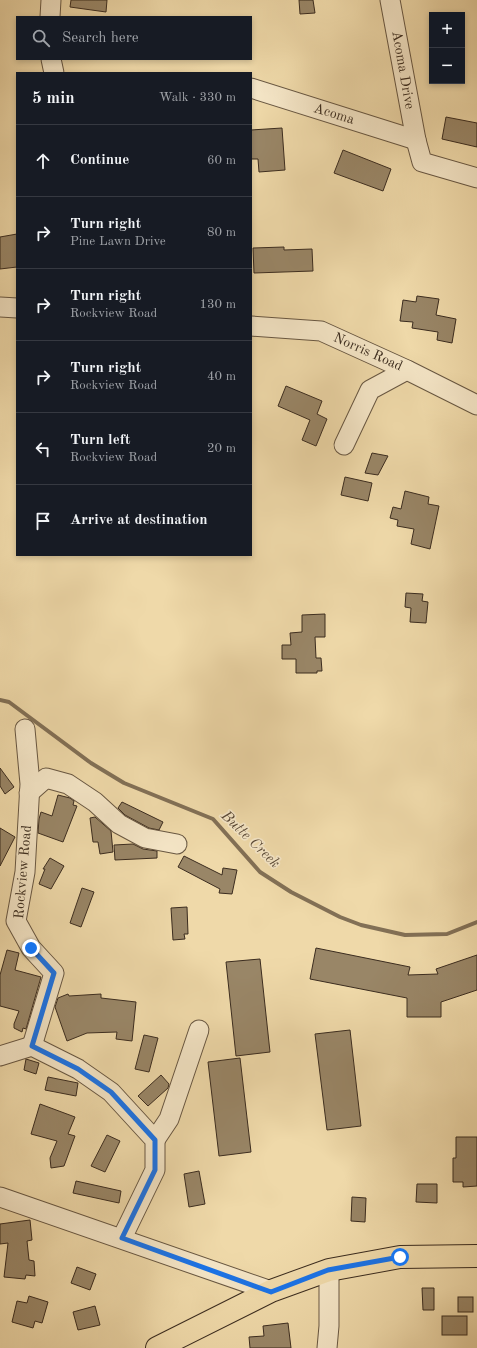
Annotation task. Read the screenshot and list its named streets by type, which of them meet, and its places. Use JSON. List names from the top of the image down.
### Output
{
  "streets": {
    "street": [
      "Acoma Drive",
      "Acoma",
      "Norris Road",
      "Rockview Road"
    ]
  },
  "crossings": [
    ["Acoma Drive", "Acoma"]
  ],
  "water": ["Butte Creek"],
  "page": {
    "map_buttons": ["+", "−"],
    "search": "Search here",
    "heading": ["5 min", "Walk · 330 m"],
    "list": [
      ["Continue", "60 m"],
      ["Turn right", "Pine Lawn Drive", "80 m"],
      ["Turn right", "Rockview Road", "130 m"],
      ["Turn right", "Rockview Road", "40 m"],
      ["Turn left", "Rockview Road", "20 m"],
      "Arrive at destination"
    ]
  }
}
